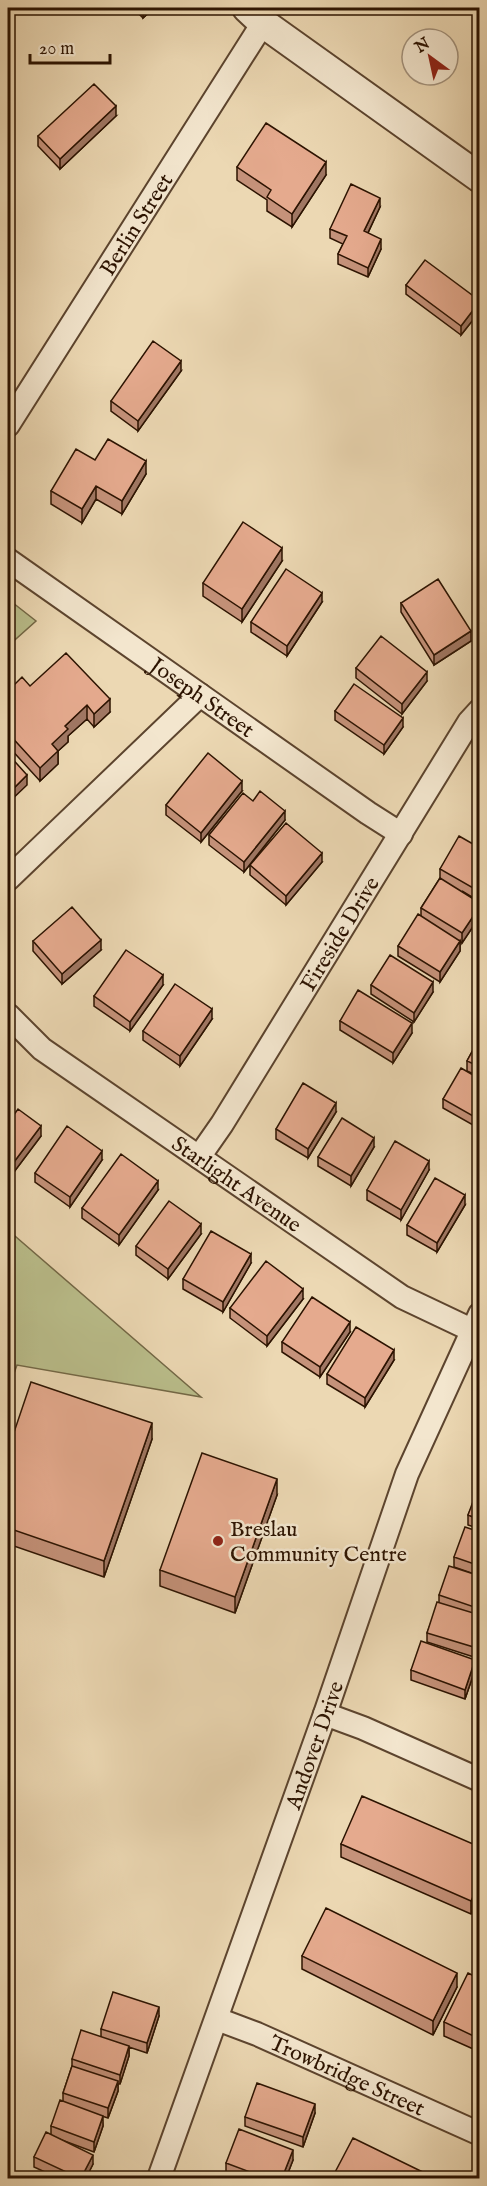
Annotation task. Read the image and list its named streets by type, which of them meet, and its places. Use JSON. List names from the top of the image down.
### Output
{
  "streets": {
    "street": [
      "Berlin Street",
      "Joseph Street",
      "Fireside Drive",
      "Starlight Avenue",
      "Andover Drive",
      "Trowbridge Street"
    ]
  },
  "crossings": [
    ["Joseph Street", "Fireside Drive"],
    ["Fireside Drive", "Starlight Avenue"],
    ["Starlight Avenue", "Andover Drive"],
    ["Andover Drive", "Trowbridge Street"]
  ],
  "places": ["Breslau Community Centre"],
  "scale_bar": "20 m",
  "north": "top left"
}
